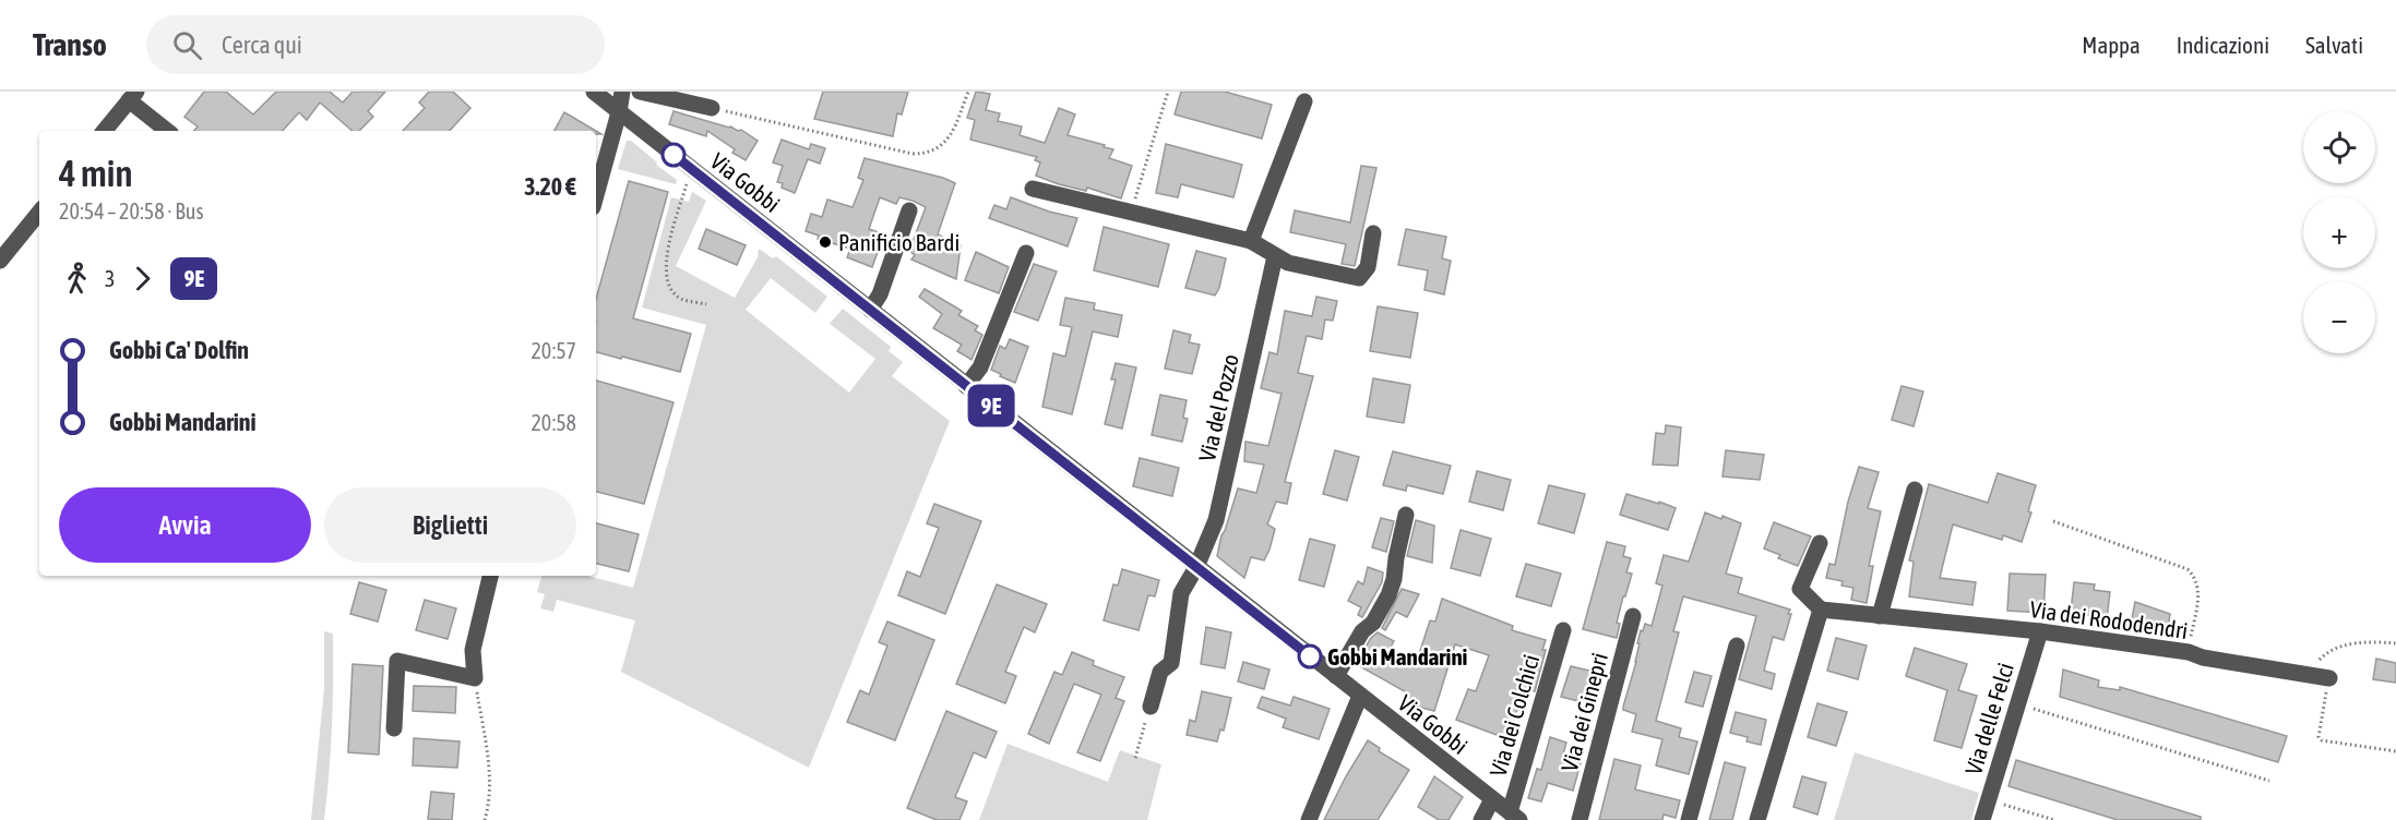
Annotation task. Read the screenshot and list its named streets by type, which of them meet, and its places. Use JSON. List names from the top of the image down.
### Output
{
  "streets": {
    "street": [
      "Via Gobbi",
      "Via del Pozzo",
      "Via dei Rododendri",
      "Via dei Ginepri",
      "Via dei Colchici",
      "Via delle Felci"
    ]
  },
  "crossings": [
    ["Via Gobbi", "Via del Pozzo"],
    ["Via Gobbi", "Via dei Colchici"],
    ["Via dei Rododendri", "Via delle Felci"]
  ],
  "places": ["Panificio Bardi", "Gobbi Mandarini"],
  "lines": ["bus line 9E"],
  "page": {
    "header": "Transo",
    "search": "Cerca qui",
    "nav": ["Mappa", "Indicazioni", "Salvati"],
    "on_map": "9E",
    "map_buttons": ["+", "−"],
    "heading": ["4 min", "20:54 – 20:58 · Bus", "3.20 €"],
    "legs": ["3", "9E"],
    "list": [
      {
        "name": "Gobbi Ca' Dolfin",
        "value": "20:57"
      },
      {
        "name": "Gobbi Mandarini",
        "value": "20:58"
      }
    ],
    "buttons": ["Avvia", "Biglietti"]
  }
}
